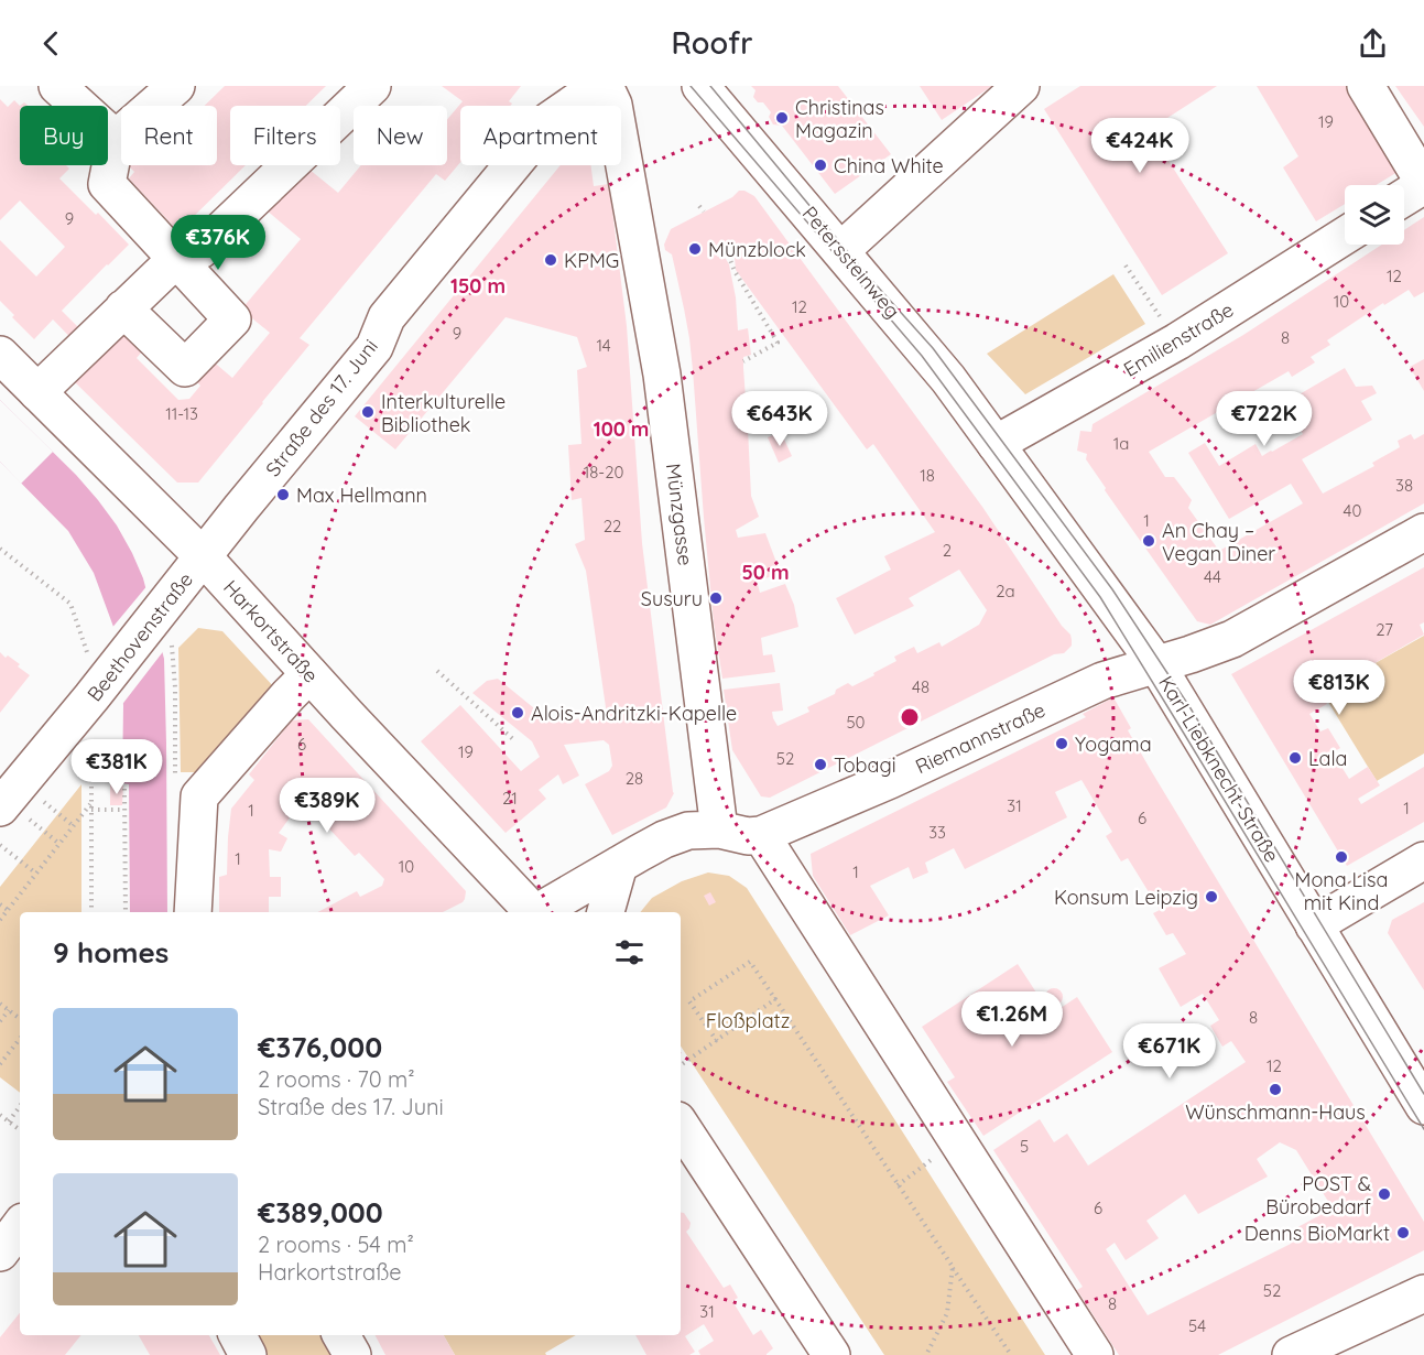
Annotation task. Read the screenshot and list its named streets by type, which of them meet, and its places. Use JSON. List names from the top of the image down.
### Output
{
  "streets": {
    "street": [
      "Peterssteinweg",
      "Emilienstraße",
      "Straße des 17. Juni",
      "Münzgasse",
      "Harkortstraße",
      "Beethovenstraße",
      "Riemannstraße",
      "Karl-Liebknecht-Straße"
    ]
  },
  "crossings": [
    ["Peterssteinweg", "Emilienstraße"],
    ["Peterssteinweg", "Karl-Liebknecht-Straße"],
    ["Emilienstraße", "Karl-Liebknecht-Straße"],
    ["Straße des 17. Juni", "Münzgasse"],
    ["Straße des 17. Juni", "Harkortstraße"],
    ["Straße des 17. Juni", "Beethovenstraße"],
    ["Harkortstraße", "Beethovenstraße"],
    ["Riemannstraße", "Karl-Liebknecht-Straße"]
  ],
  "parks": ["Floßplatz"],
  "places": [
    "Christinas Magazin",
    "China White",
    "Münzblock",
    "KPMG",
    "Interkulturelle Bibliothek",
    "Max Hellmann",
    "An Chay – Vegan Diner",
    "Susuru",
    "Alois-Andritzki-Kapelle",
    "Yogama",
    "Lala",
    "Tobagi",
    "Mona Lisa mit Kind",
    "Konsum Leipzig",
    "Wünschmann-Haus",
    "POST & Bürobedarf",
    "Denns BioMarkt"
  ],
  "house_numbers": [
    "19",
    "9",
    "12",
    "10",
    "12",
    "9",
    "8",
    "14",
    "11-13",
    "1a",
    "18-20",
    "18",
    "38",
    "40",
    "1",
    "22",
    "2",
    "44",
    "2a",
    "27",
    "48",
    "50",
    "6",
    "19",
    "52",
    "28",
    "21",
    "31",
    "1",
    "1",
    "6",
    "33",
    "1",
    "10",
    "1",
    "8",
    "12",
    "5",
    "6",
    "52",
    "8",
    "31",
    "54"
  ],
  "page": {
    "header": "Roofr",
    "chip": [
      "Buy",
      "Rent",
      "Filters",
      "New",
      "Apartment"
    ],
    "price": [
      "€424K",
      "€376K",
      "€643K",
      "€722K",
      "€813K",
      "€381K",
      "€389K",
      "€1.26M",
      "€671K"
    ],
    "heading": "9 homes",
    "list": [
      {
        "name": "€376,000",
        "note": "2 rooms · 70 m² · Straße des 17. Juni"
      },
      {
        "name": "€389,000",
        "note": "2 rooms · 54 m² · Harkortstraße"
      }
    ]
  },
  "rings": ["150 m", "100 m", "50 m"]
}
